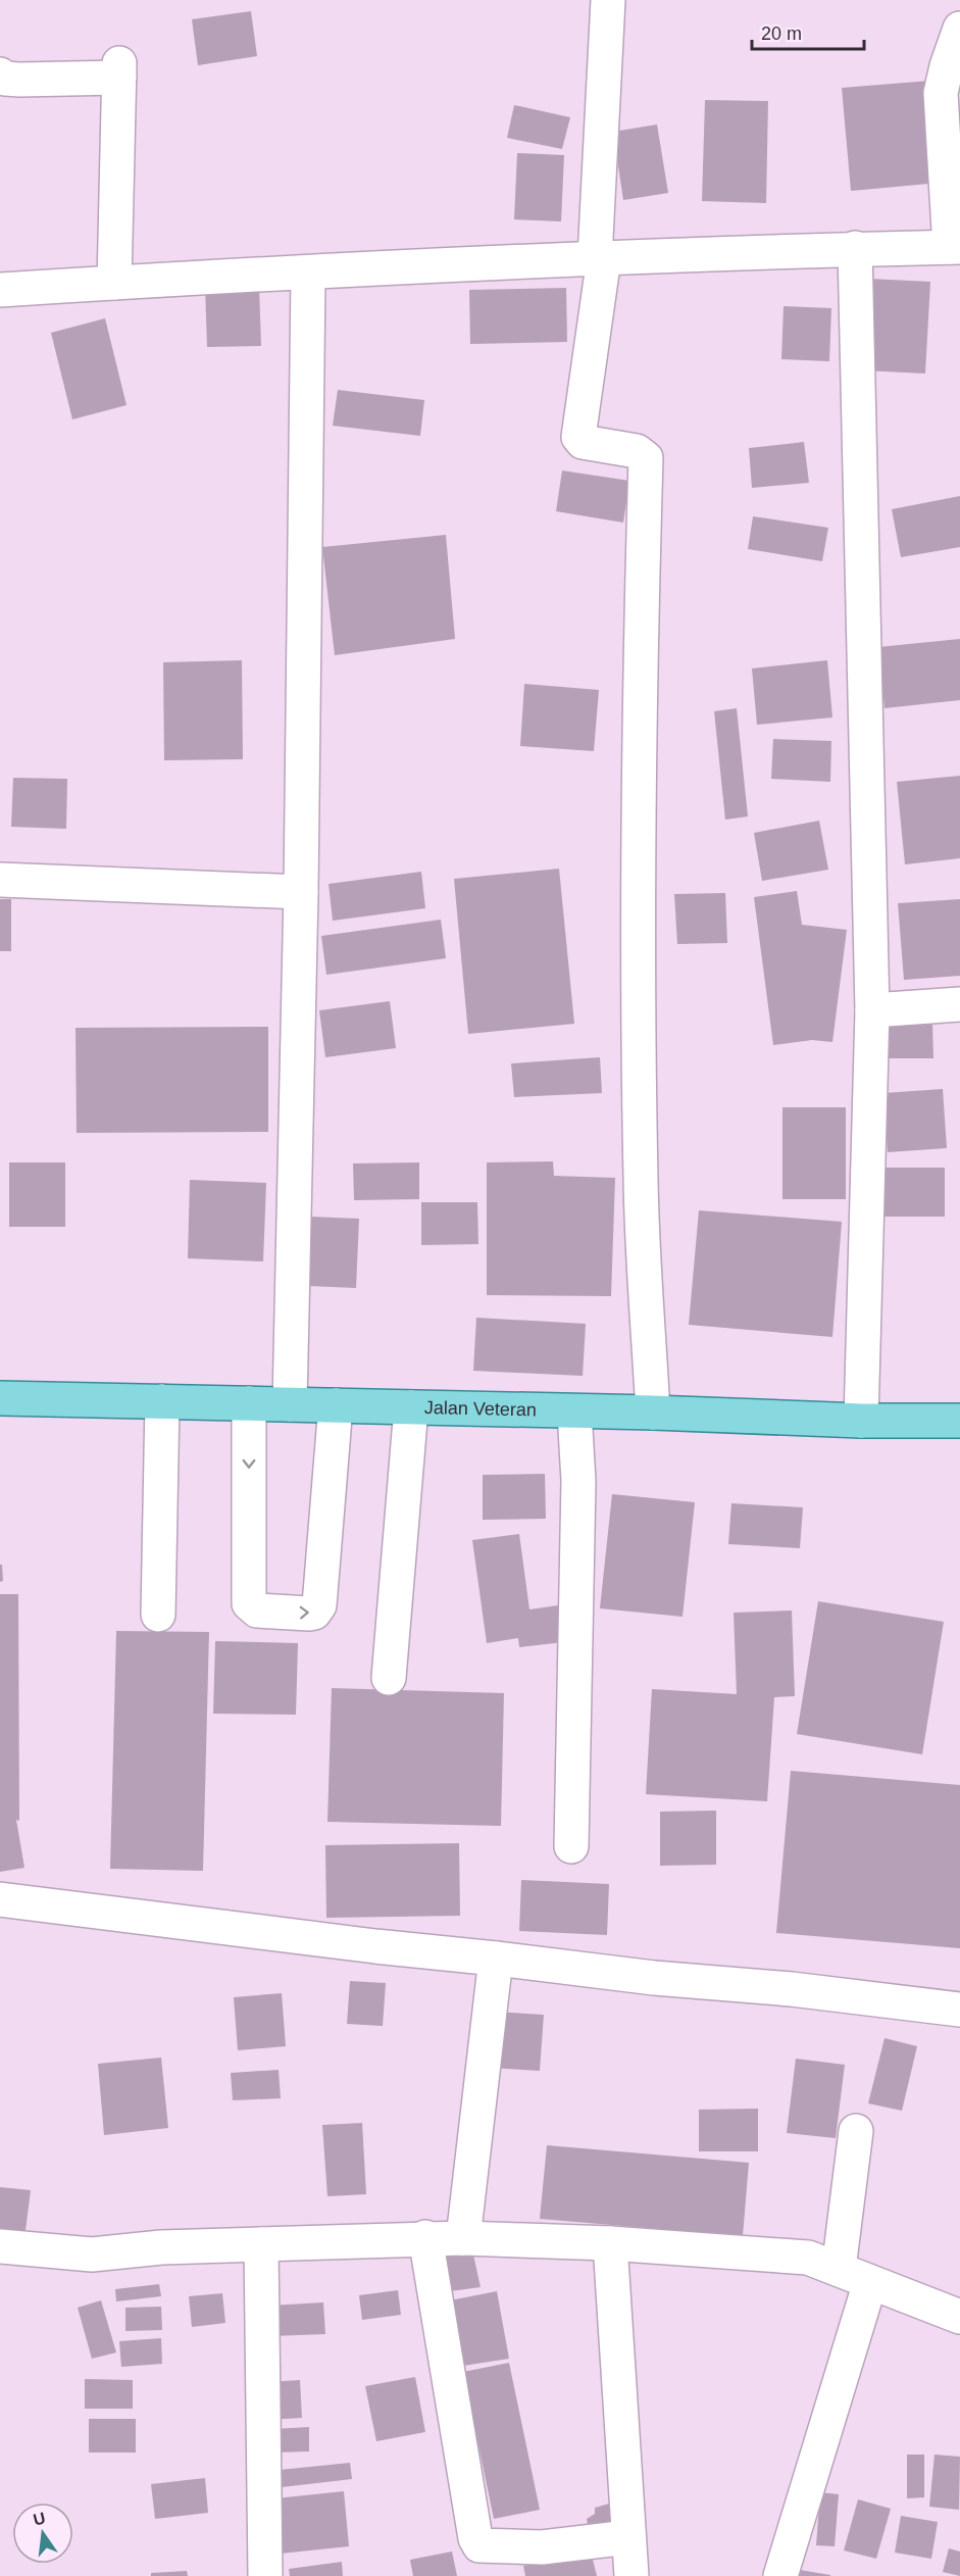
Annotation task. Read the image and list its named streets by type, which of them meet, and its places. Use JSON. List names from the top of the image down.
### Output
{
  "streets": {
    "main road": ["Jalan Veteran"]
  },
  "scale_bar": "20 m",
  "north": "top"
}
